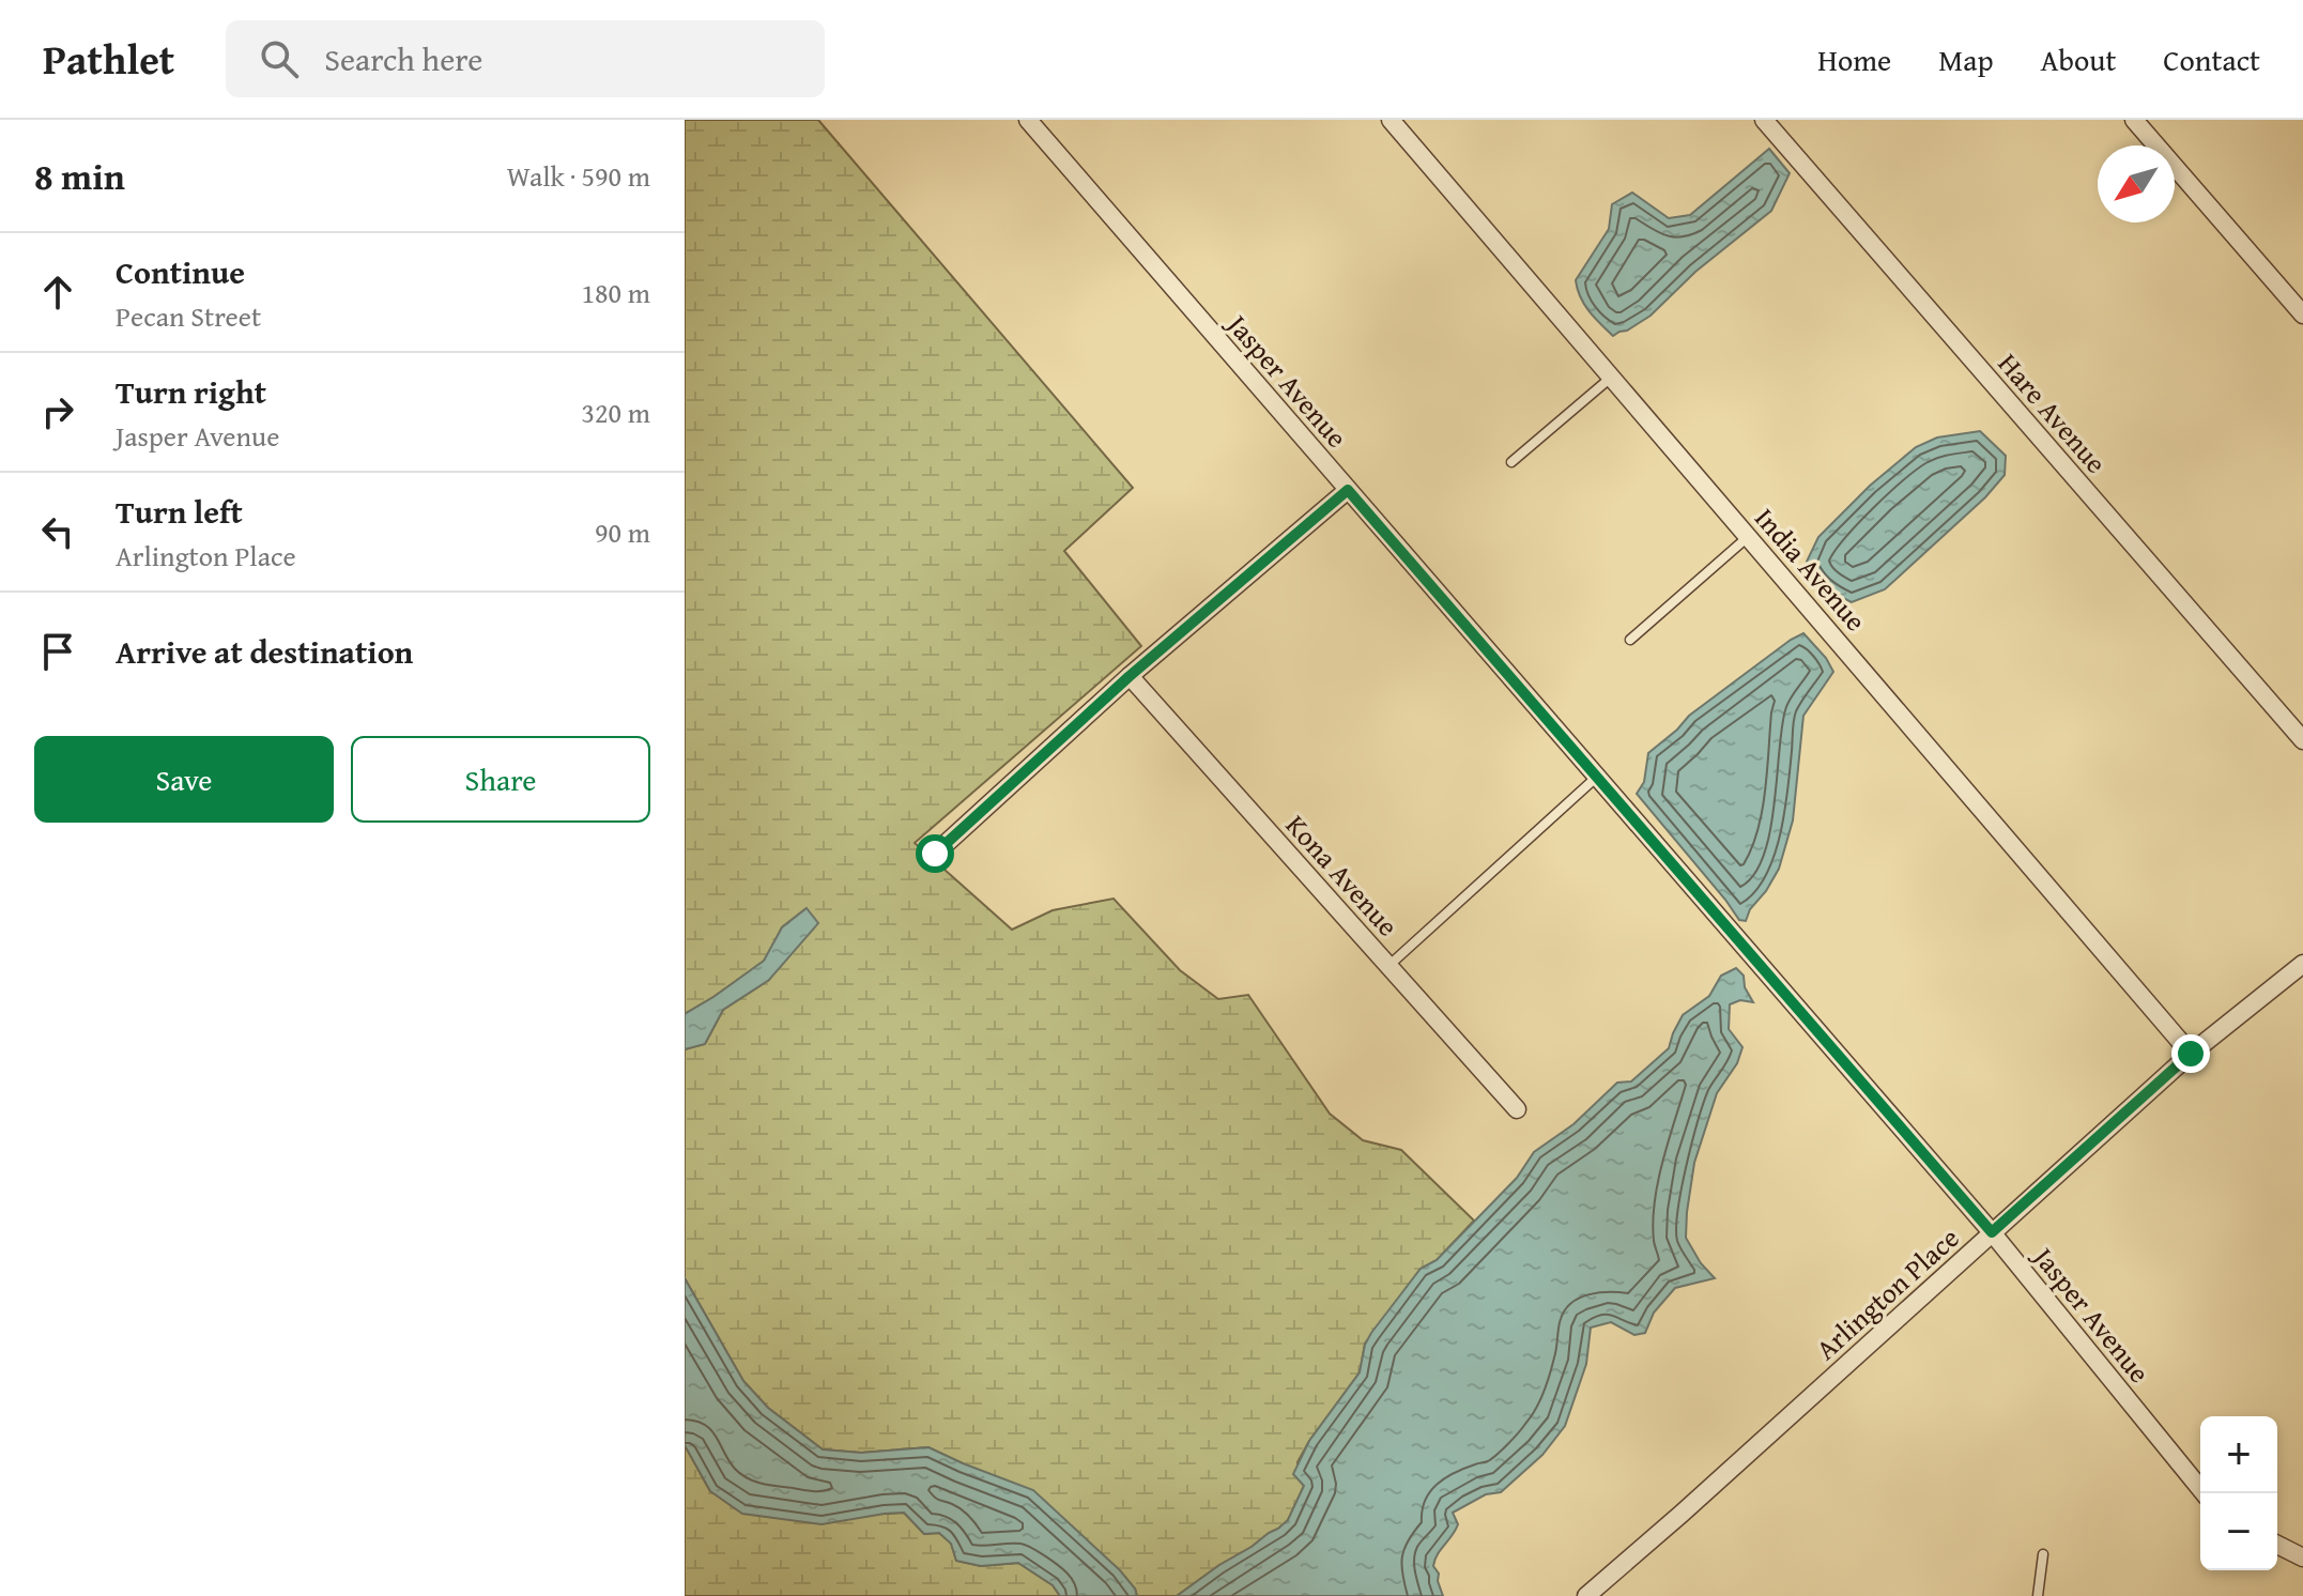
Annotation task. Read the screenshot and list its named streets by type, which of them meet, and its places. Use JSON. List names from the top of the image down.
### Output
{
  "streets": {
    "street": [
      "Jasper Avenue",
      "Hare Avenue",
      "India Avenue",
      "Kona Avenue",
      "Arlington Place"
    ]
  },
  "crossings": [
    ["Jasper Avenue", "Arlington Place"],
    ["India Avenue", "Arlington Place"]
  ],
  "north": "bottom left",
  "page": {
    "header": "Pathlet",
    "search": "Search here",
    "nav": [
      "Home",
      "Map",
      "About",
      "Contact"
    ],
    "heading": ["8 min", "Walk · 590 m"],
    "list": [
      ["Continue", "Pecan Street", "180 m"],
      ["Turn right", "Jasper Avenue", "320 m"],
      ["Turn left", "Arlington Place", "90 m"],
      "Arrive at destination"
    ],
    "buttons": ["Save", "Share"],
    "map_buttons": ["+", "−"]
  }
}
